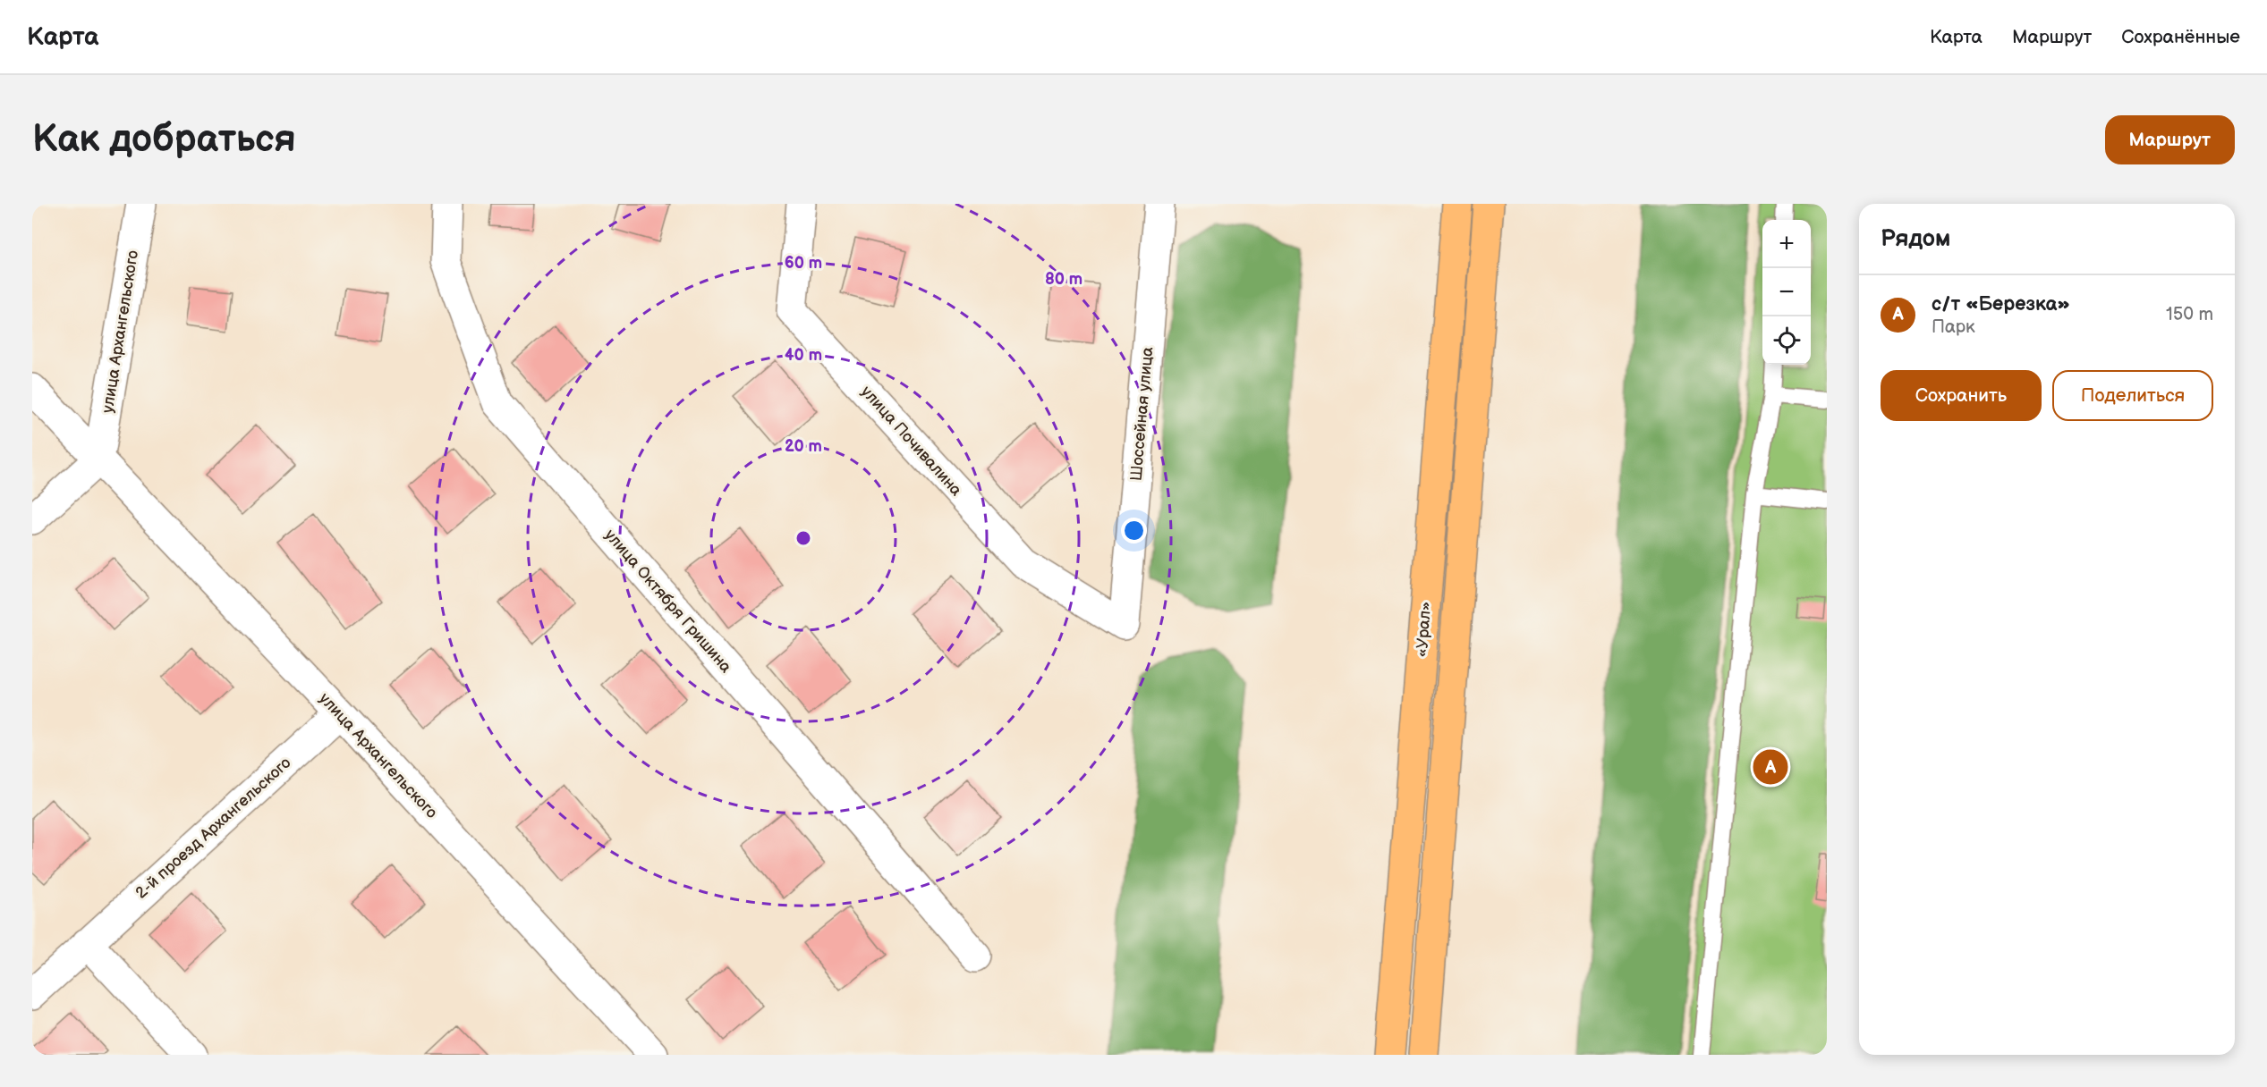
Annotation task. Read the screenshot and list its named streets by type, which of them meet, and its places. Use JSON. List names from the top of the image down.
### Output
{
  "streets": {
    "highway": ["«Урал»"],
    "street": [
      "улица Архангельского",
      "Шоссейная улица",
      "улица Почивалина",
      "улица Октября Гришина",
      "2-й проезд Архангельского"
    ]
  },
  "crossings": [
    ["улица Архангельского", "2-й проезд Архангельского"],
    ["Шоссейная улица", "улица Почивалина"]
  ],
  "page": {
    "header": "Карта",
    "nav": ["Карта", "Маршрут", "Сохранённые"],
    "buttons": [
      "Маршрут",
      ["Сохранить", "Поделиться"]
    ],
    "title": "Как добраться",
    "heading": "Рядом",
    "map_buttons": ["+", "−"],
    "list": [
      {
        "mark": "A",
        "name": "с/т «Березка»",
        "note": "Парк",
        "value": "150 m"
      }
    ],
    "pins": "A"
  },
  "rings": [
    "60 m",
    "80 m",
    "40 m",
    "20 m"
  ]
}
